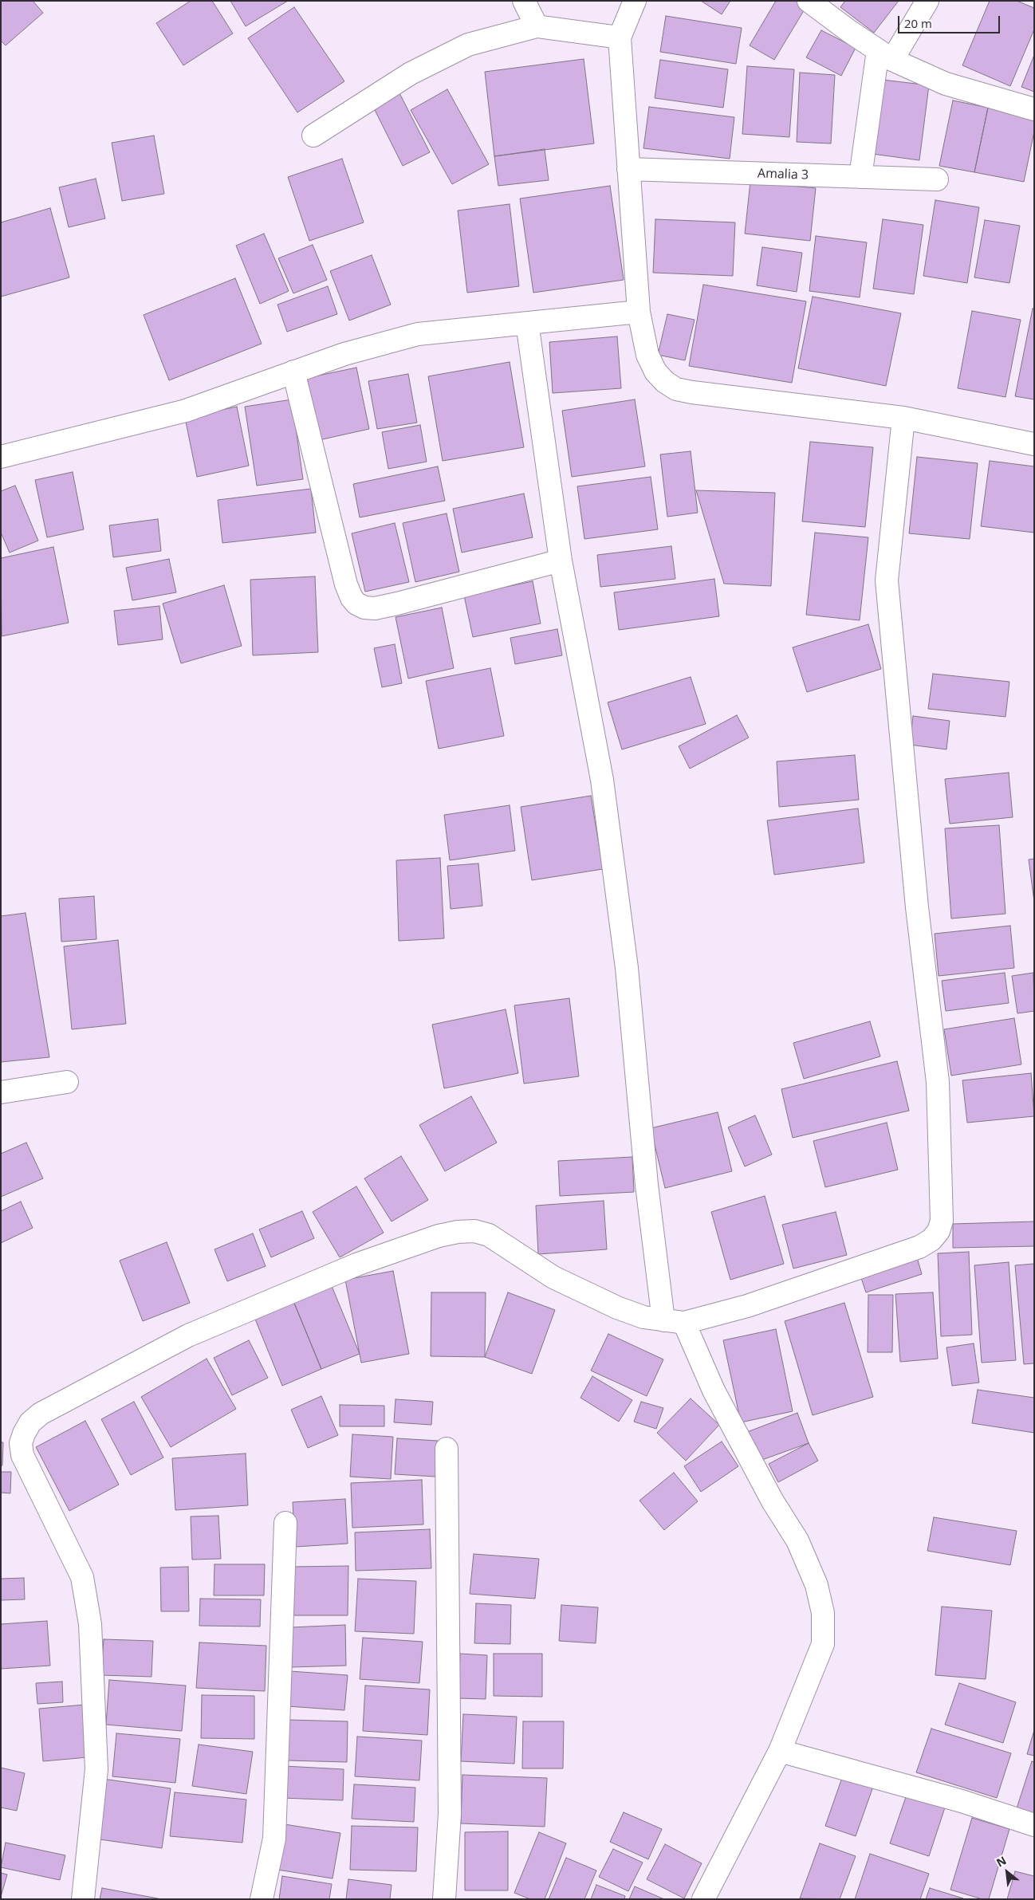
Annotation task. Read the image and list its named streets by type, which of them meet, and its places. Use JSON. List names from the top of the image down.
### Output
{
  "streets": {
    "street": ["Amalia 3"]
  },
  "scale_bar": "20 m",
  "north": "top left"
}
